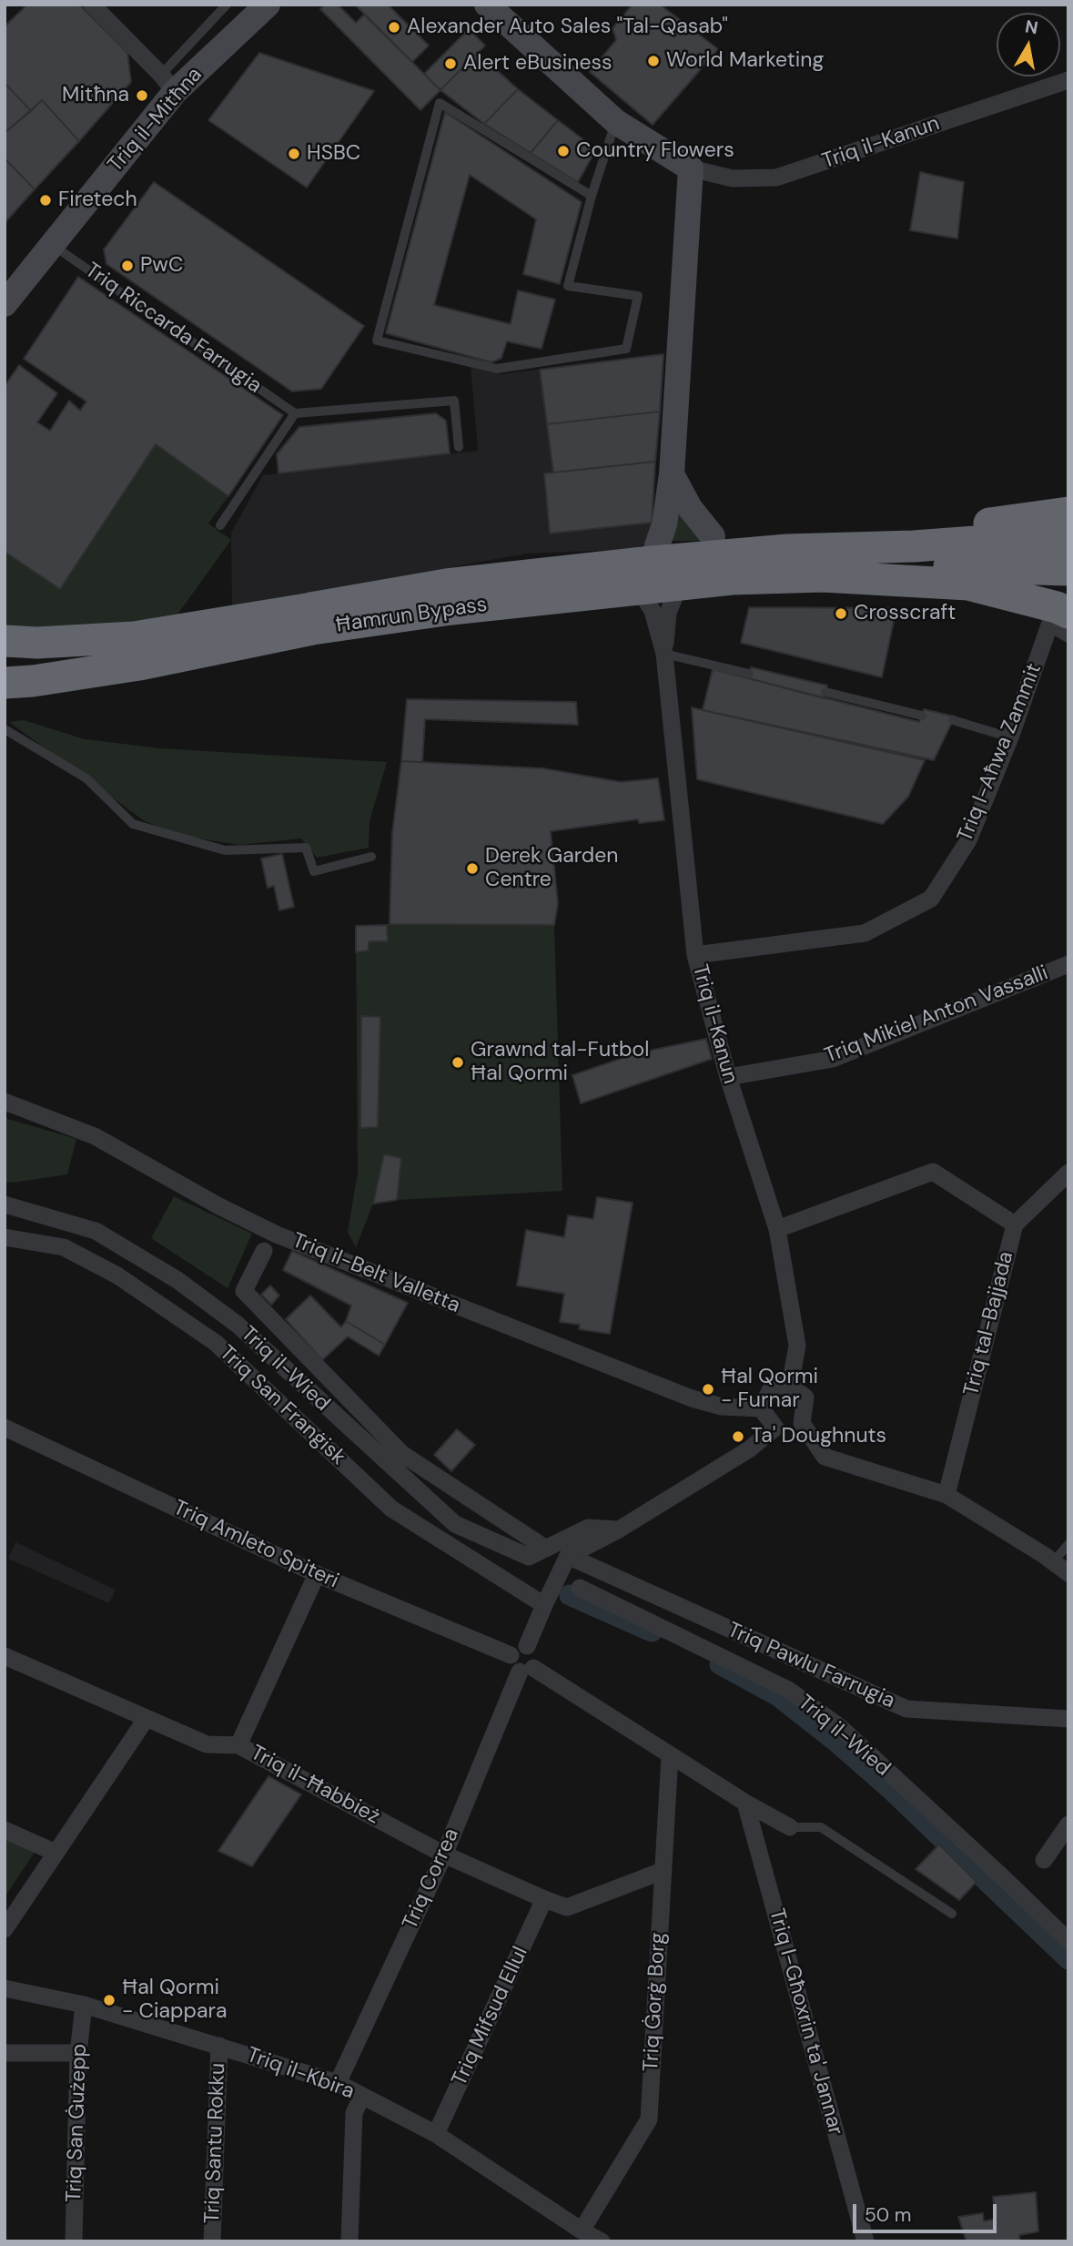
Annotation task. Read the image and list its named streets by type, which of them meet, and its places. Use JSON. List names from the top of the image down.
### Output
{
  "streets": {
    "highway": ["Ħamrun Bypass"],
    "street": [
      "Triq il-Mitħna",
      "Triq il-Kanun",
      "Triq l-Aħwa Zammit",
      "Triq Mikiel Anton Vassalli",
      "Triq il-Belt Valletta",
      "Triq tal-Bajjada",
      "Triq il-Wied",
      "Triq San Franġisk",
      "Triq Amleto Spiteri",
      "Triq Pawlu Farrugia",
      "Triq il-Ħabbież",
      "Triq Correa",
      "Triq Ġorġ Borg",
      "Triq Mifsud Ellul",
      "Triq l-Għoxrin ta' Jannar",
      "Triq il-Kbira",
      "Triq San Ġużepp",
      "Triq Santu Rokku"
    ],
    "lane": ["Triq Riccarda Farrugia"]
  },
  "crossings": [
    ["Triq il-Mitħna", "Triq Riccarda Farrugia"],
    ["Triq il-Kanun", "Ħamrun Bypass"],
    ["Triq il-Kanun", "Triq l-Aħwa Zammit"],
    ["Triq il-Kanun", "Triq Mikiel Anton Vassalli"],
    ["Triq il-Kanun", "Triq il-Belt Valletta"],
    ["Triq Amleto Spiteri", "Triq Correa"],
    ["Triq il-Ħabbież", "Triq Correa"],
    ["Triq il-Ħabbież", "Triq Ġorġ Borg"],
    ["Triq il-Ħabbież", "Triq Mifsud Ellul"],
    ["Triq Correa", "Triq il-Kbira"],
    ["Triq Ġorġ Borg", "Triq il-Kbira"],
    ["Triq Mifsud Ellul", "Triq il-Kbira"],
    ["Triq il-Kbira", "Triq San Ġużepp"],
    ["Triq il-Kbira", "Triq Santu Rokku"]
  ],
  "places": [
    "Alexander Auto Sales \"Tal-Qasab\"",
    "World Marketing",
    "Alert eBusiness",
    "Mitħna",
    "Country Flowers",
    "HSBC",
    "Firetech",
    "PwC",
    "Crosscraft",
    "Derek Garden Centre",
    "Grawnd tal-Futbol Ħal Qormi",
    "Ħal Qormi - Furnar",
    "Ta' Doughnuts",
    "Ħal Qormi - Ciappara"
  ],
  "scale_bar": "50 m",
  "north": "top"
}
